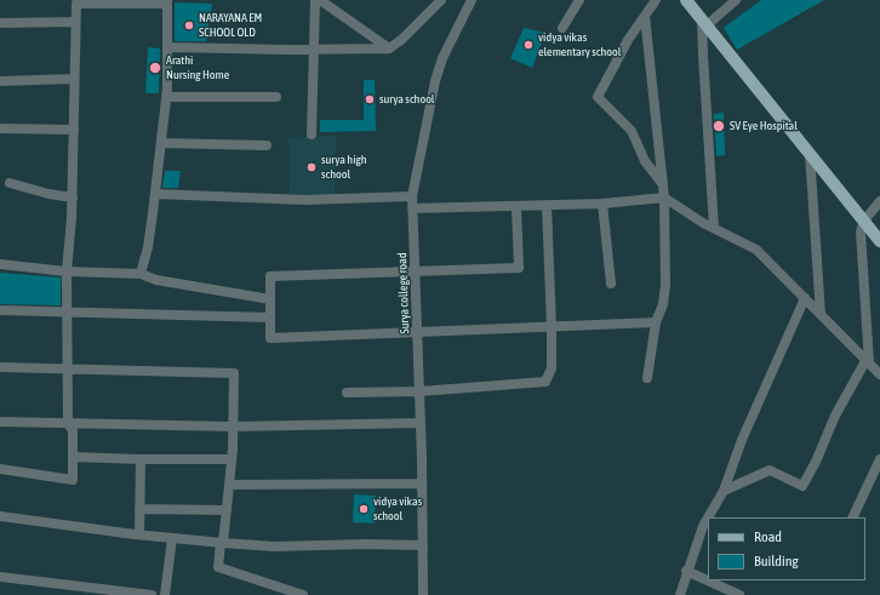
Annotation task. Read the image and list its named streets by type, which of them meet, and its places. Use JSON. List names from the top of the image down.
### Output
{
  "streets": {
    "street": ["Surya college road"]
  },
  "places": [
    "NARAYANA EM SCHOOL OLD",
    "vidya vikas elementary school",
    "Arathi Nursing Home",
    "surya school",
    "SV Eye Hospital",
    "surya high school",
    "vidya vikas school"
  ],
  "legend": ["Road", "Building"]
}
